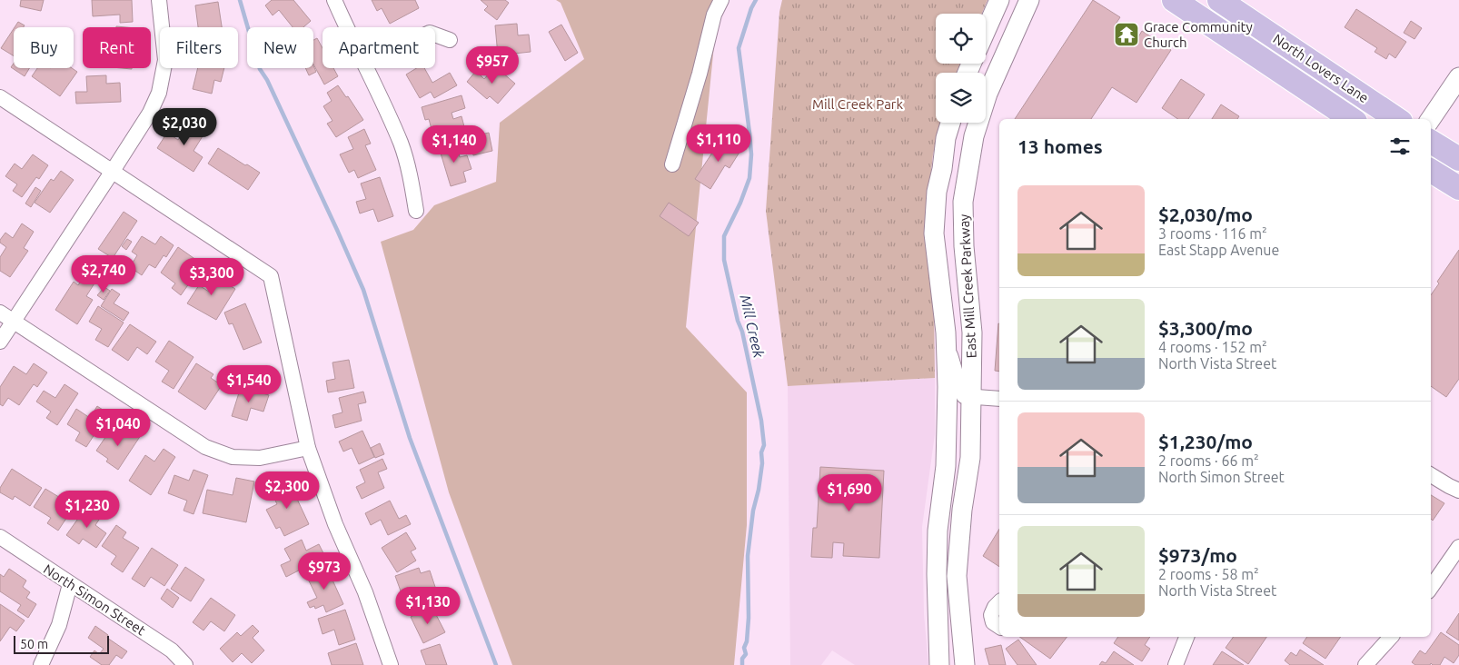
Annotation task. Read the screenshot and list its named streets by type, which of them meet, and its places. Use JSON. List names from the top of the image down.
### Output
{
  "streets": {
    "main road": ["North Lovers Lane"],
    "street": ["East Mill Creek Parkway", "North Simon Street"]
  },
  "water": ["Mill Creek"],
  "parks": ["Mill Creek Park"],
  "places": {
    "temple": ["Grace Community Church"]
  },
  "scale_bar": "50 m",
  "page": {
    "chip": [
      "Buy",
      "Rent",
      "Filters",
      "New",
      "Apartment"
    ],
    "price": [
      "$957",
      "$2,030",
      "$1,110",
      "$1,140",
      "$2,740",
      "$3,300",
      "$1,540",
      "$1,040",
      "$2,300",
      "$1,690",
      "$1,230",
      "$973",
      "$1,130"
    ],
    "heading": "13 homes",
    "list": [
      {
        "name": "$2,030/mo",
        "note": "3 rooms · 116 m² · East Stapp Avenue"
      },
      {
        "name": "$3,300/mo",
        "note": "4 rooms · 152 m² · North Vista Street"
      },
      {
        "name": "$1,230/mo",
        "note": "2 rooms · 66 m² · North Simon Street"
      },
      {
        "name": "$973/mo",
        "note": "2 rooms · 58 m² · North Vista Street"
      }
    ],
    "scale": "50 m"
  }
}
